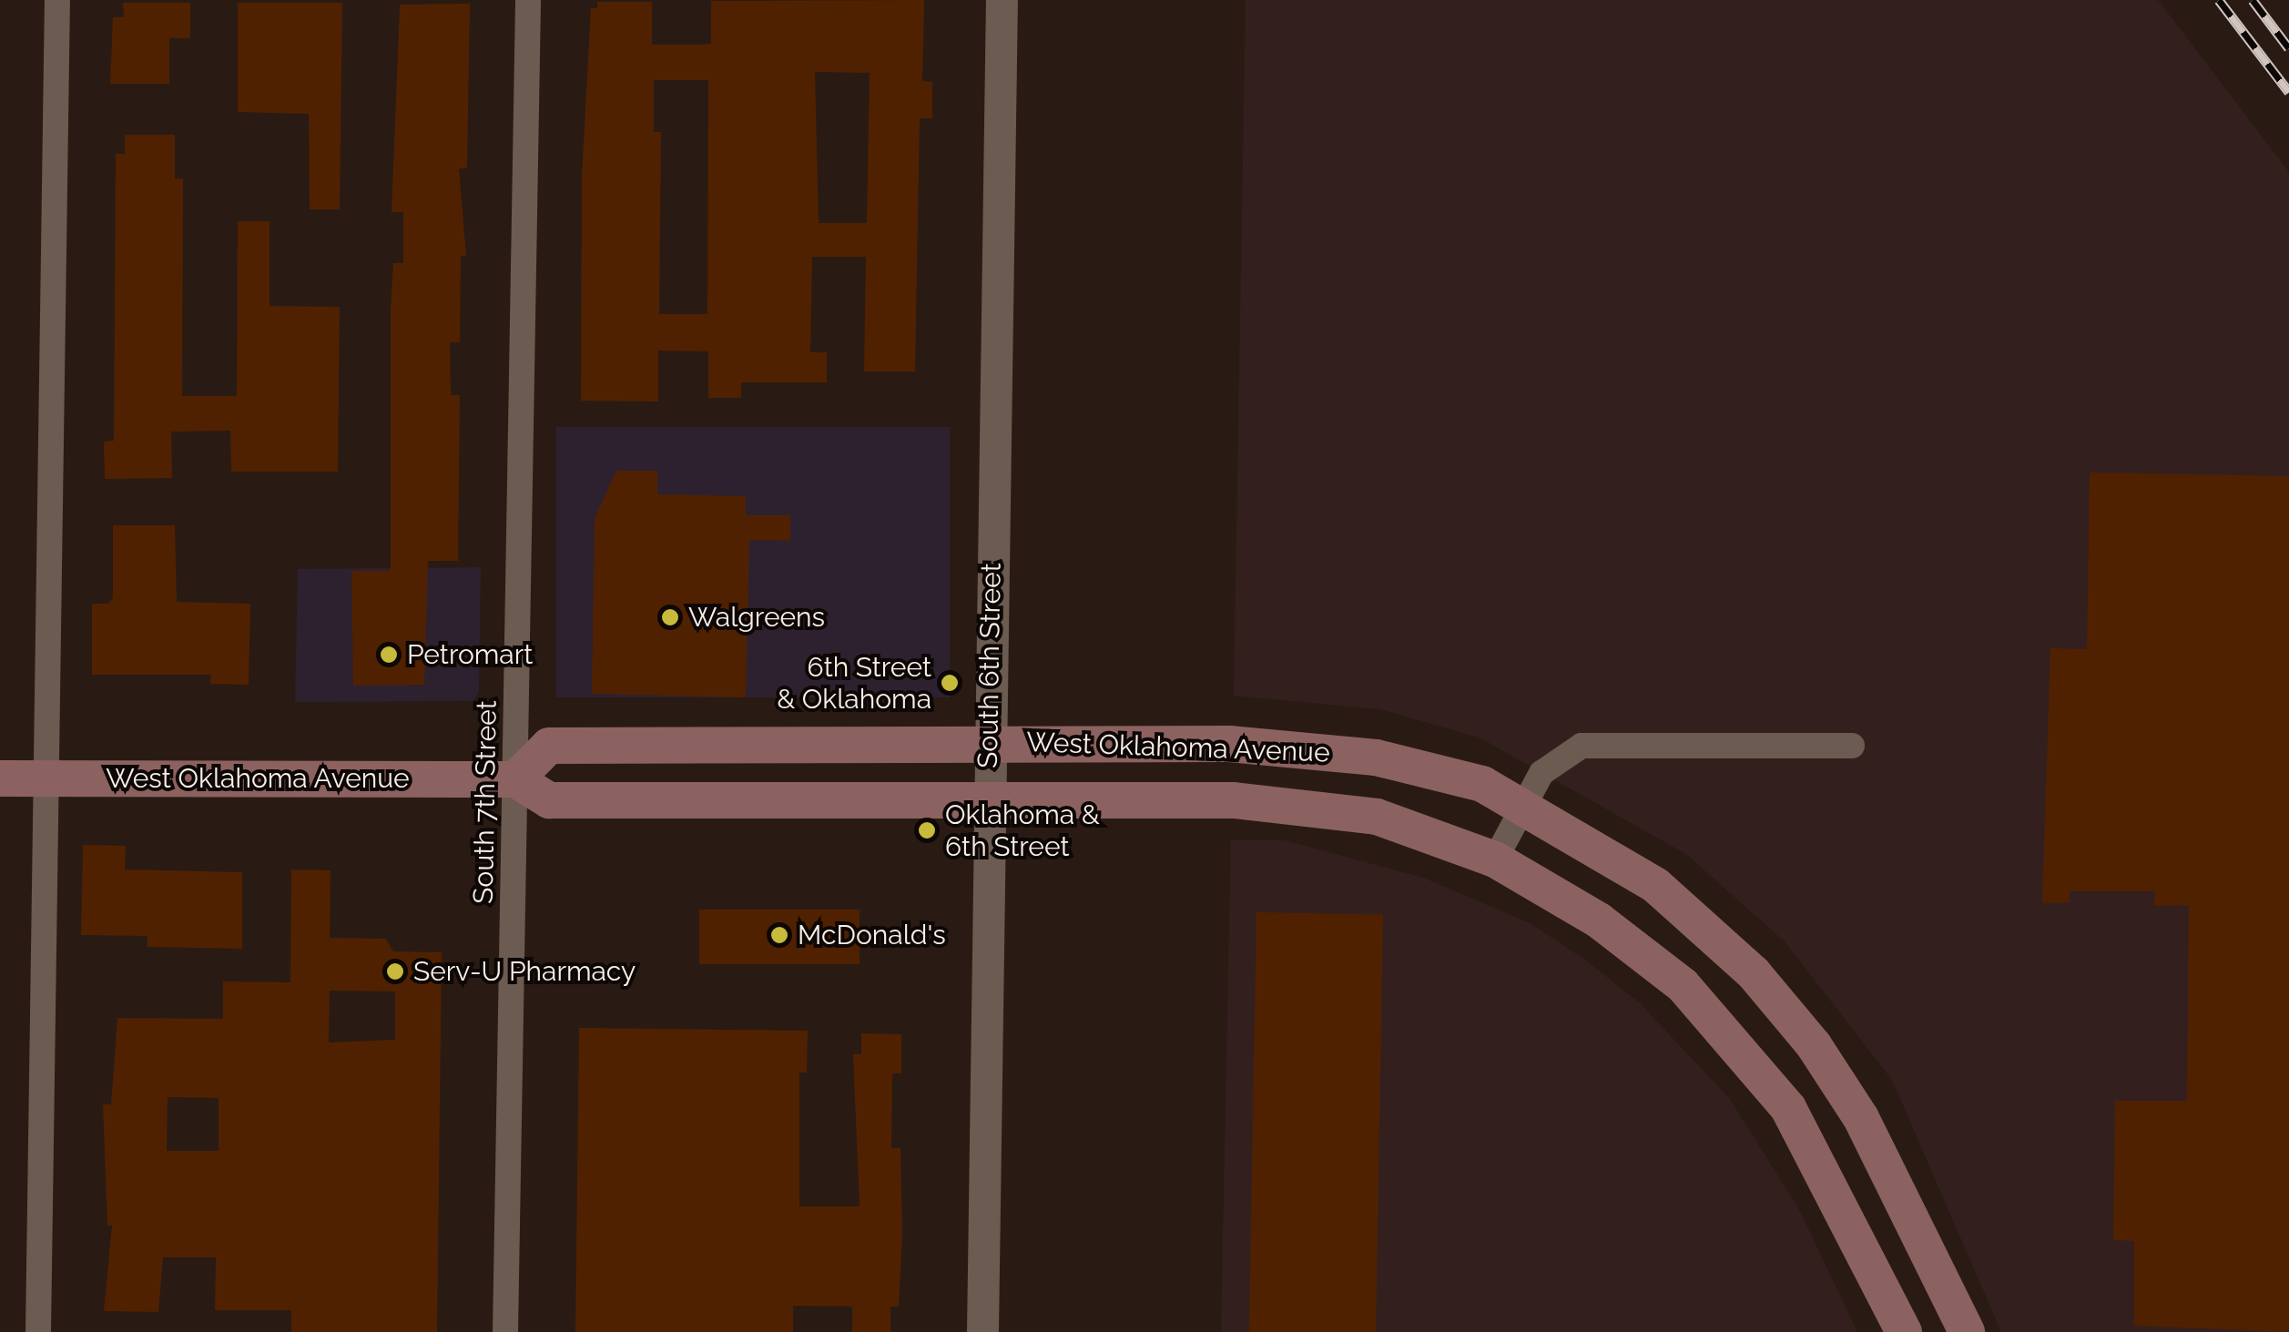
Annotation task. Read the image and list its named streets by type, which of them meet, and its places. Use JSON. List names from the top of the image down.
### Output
{
  "streets": {
    "main road": ["West Oklahoma Avenue"],
    "street": ["South 6th Street", "South 7th Street"]
  },
  "crossings": [
    ["South 6th Street", "West Oklahoma Avenue"],
    ["West Oklahoma Avenue", "South 7th Street"]
  ],
  "places": [
    "Walgreens",
    "Petromart",
    "6th Street & Oklahoma",
    "Oklahoma & 6th Street",
    "McDonald's",
    "Serv-U Pharmacy"
  ]
}
